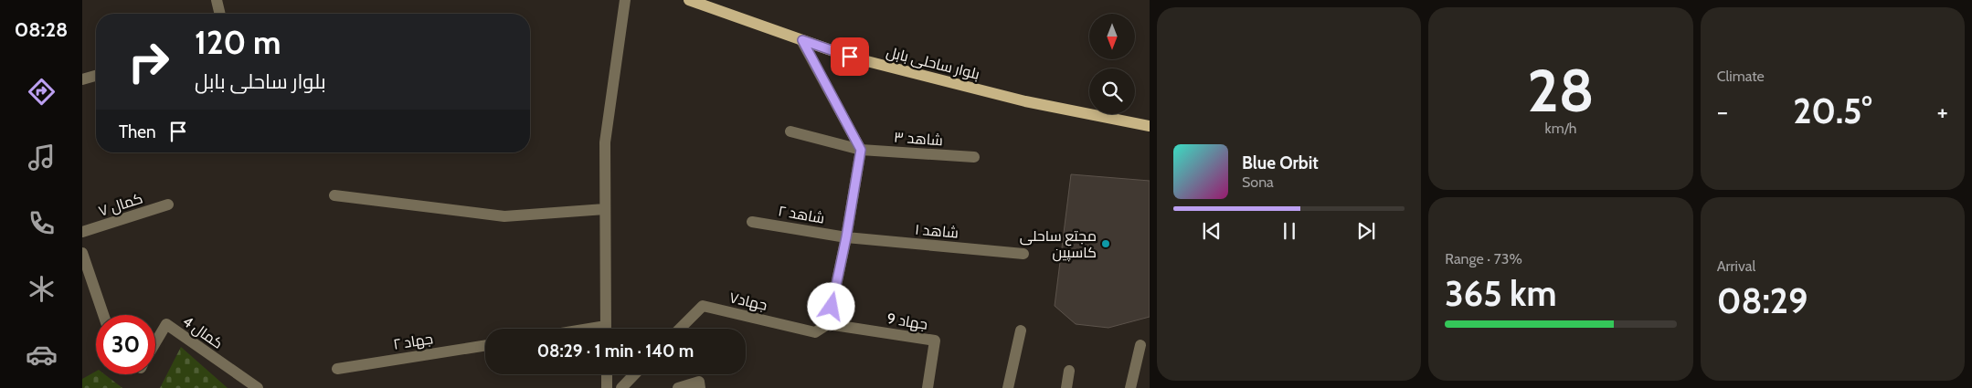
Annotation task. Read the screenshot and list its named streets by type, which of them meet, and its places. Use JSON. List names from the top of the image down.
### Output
{
  "streets": {
    "main road": ["بلوار ساحلی بابل"],
    "street": [
      "شاهد ۳",
      "کمال ۷",
      "شاهد ۲",
      "شاهد ۱",
      "جهاد۷",
      "جهاد 9",
      "کمال 4",
      "جهاد ۲"
    ]
  },
  "crossings": [
    ["شاهد ۲", "شاهد ۱"],
    ["جهاد۷", "جهاد 9"]
  ],
  "places": ["مجتع ساحلی کاسپین"],
  "north": "bottom",
  "page": {
    "tabs": "08:28",
    "tile": [
      ["28", "km/h"],
      "Climate",
      ["Range · 73%", "365 km"],
      ["Arrival", "08:29"]
    ],
    "turn": ["120 m", "بلوار ساحلی بابل"],
    "heat": ["−", "20.5°", "+"],
    "then": "Then",
    "song": ["Blue Orbit", "Sona"],
    "limit": "30",
    "trip": "08:29 · 1 min · 140 m"
  }
}
